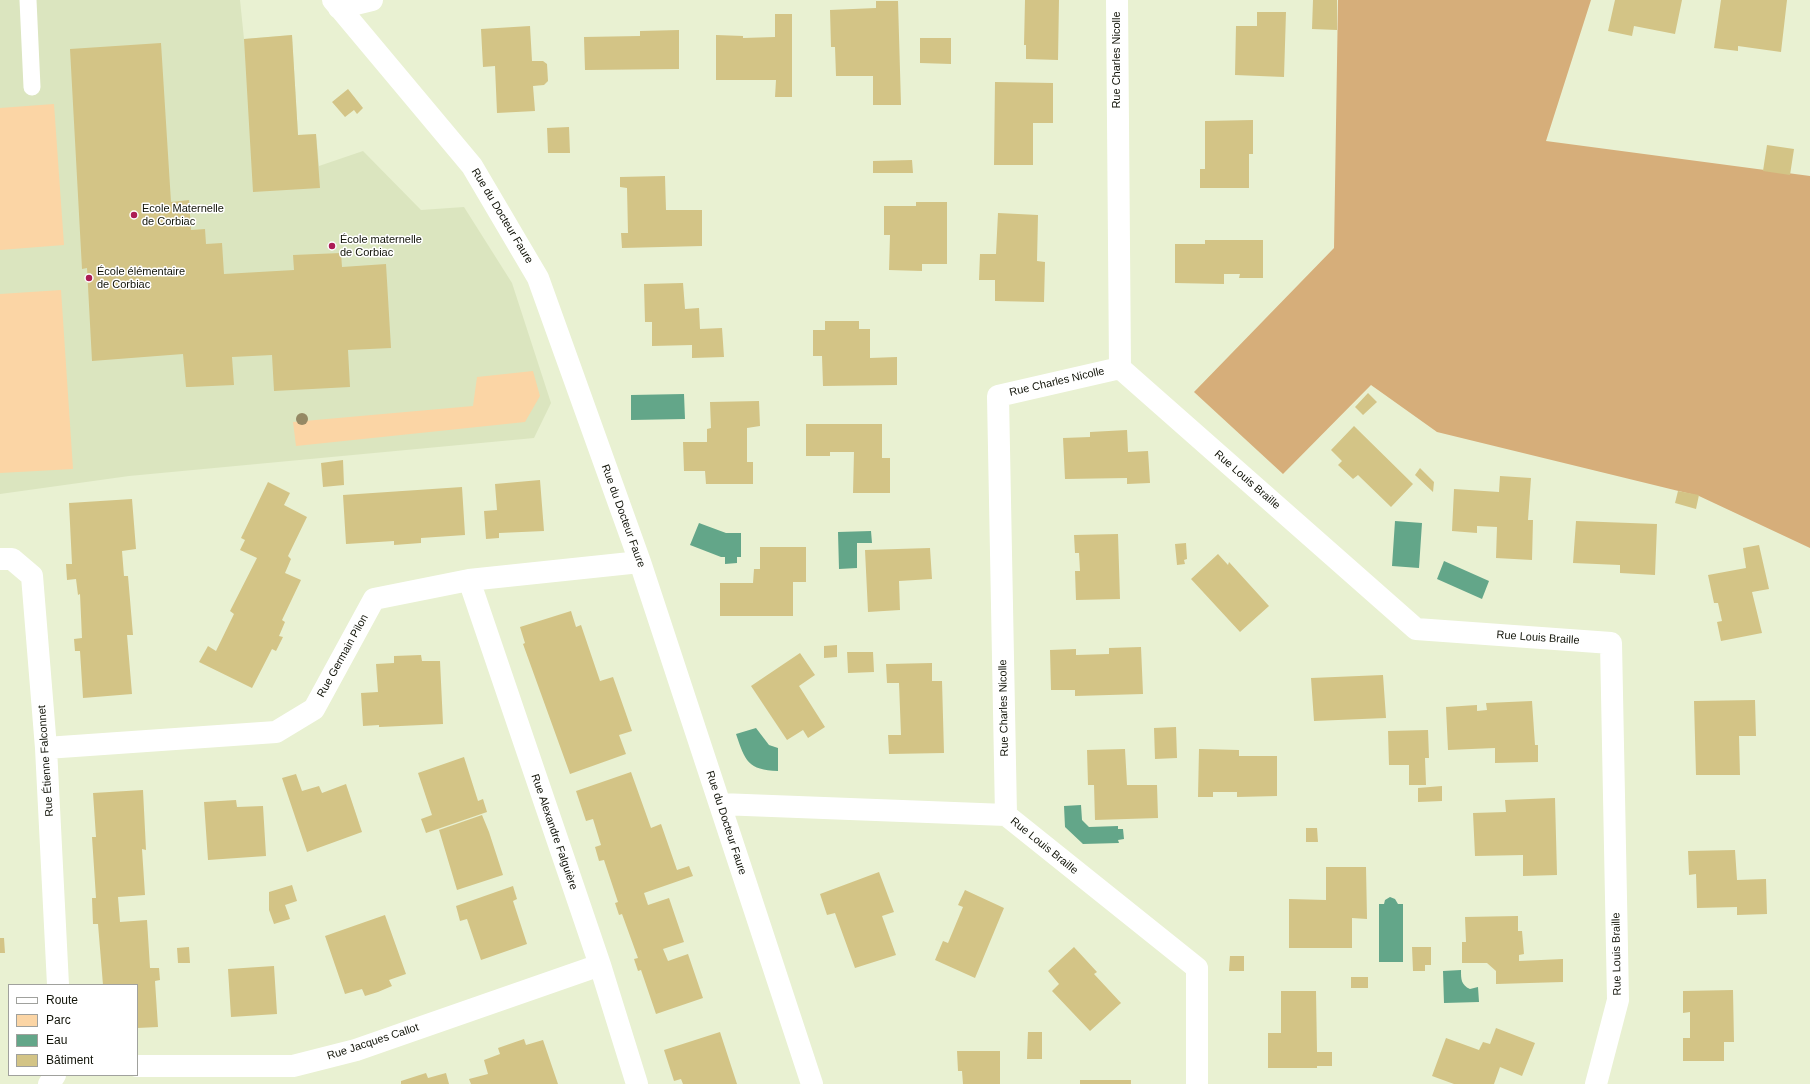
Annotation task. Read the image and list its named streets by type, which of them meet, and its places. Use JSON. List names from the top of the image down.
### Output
{
  "streets": {
    "street": [
      "Rue Charles Nicolle",
      "Rue du Docteur Faure",
      "Rue Louis Braille",
      "Rue Germain Pilon",
      "Rue Étienne Falconnet",
      "Rue Alexandre Falguière",
      "Rue Jacques Callot"
    ]
  },
  "crossings": [
    ["Rue Charles Nicolle", "Rue Louis Braille"],
    ["Rue du Docteur Faure", "Rue Louis Braille"],
    ["Rue du Docteur Faure", "Rue Germain Pilon"],
    ["Rue Germain Pilon", "Rue Étienne Falconnet"],
    ["Rue Germain Pilon", "Rue Alexandre Falguière"],
    ["Rue Alexandre Falguière", "Rue Jacques Callot"]
  ],
  "places": ["Ecole Maternelle de Corbiac", "École maternelle de Corbiac", "École élémentaire de Corbiac"],
  "legend": [
    "Route",
    "Parc",
    "Eau",
    "Bâtiment"
  ]
}
